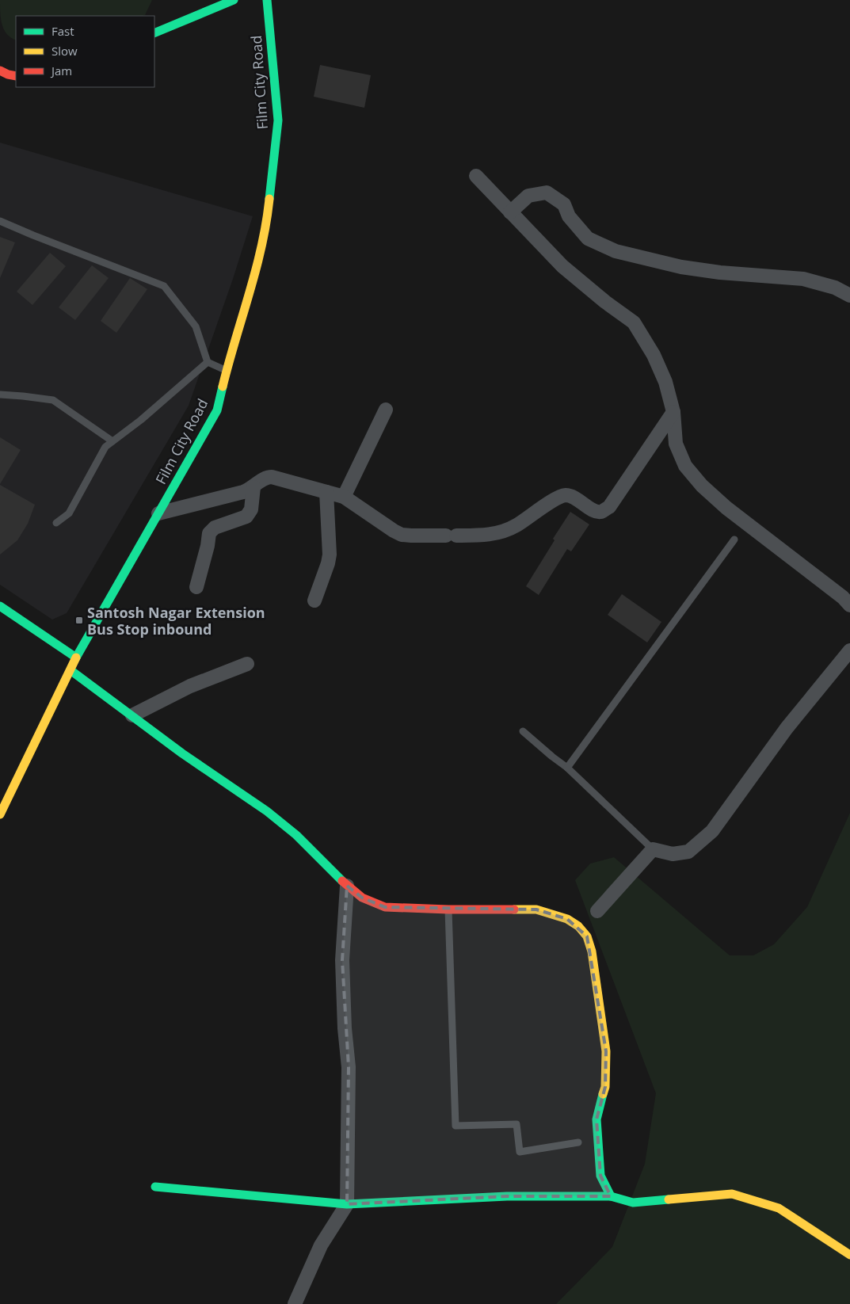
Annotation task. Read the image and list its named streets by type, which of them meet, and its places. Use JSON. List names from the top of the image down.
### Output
{
  "streets": {
    "street": ["Film City Road"]
  },
  "places": {
    "transit": ["Santosh Nagar Extension Bus Stop inbound"]
  },
  "legend": ["Fast", "Slow", "Jam"]
}
